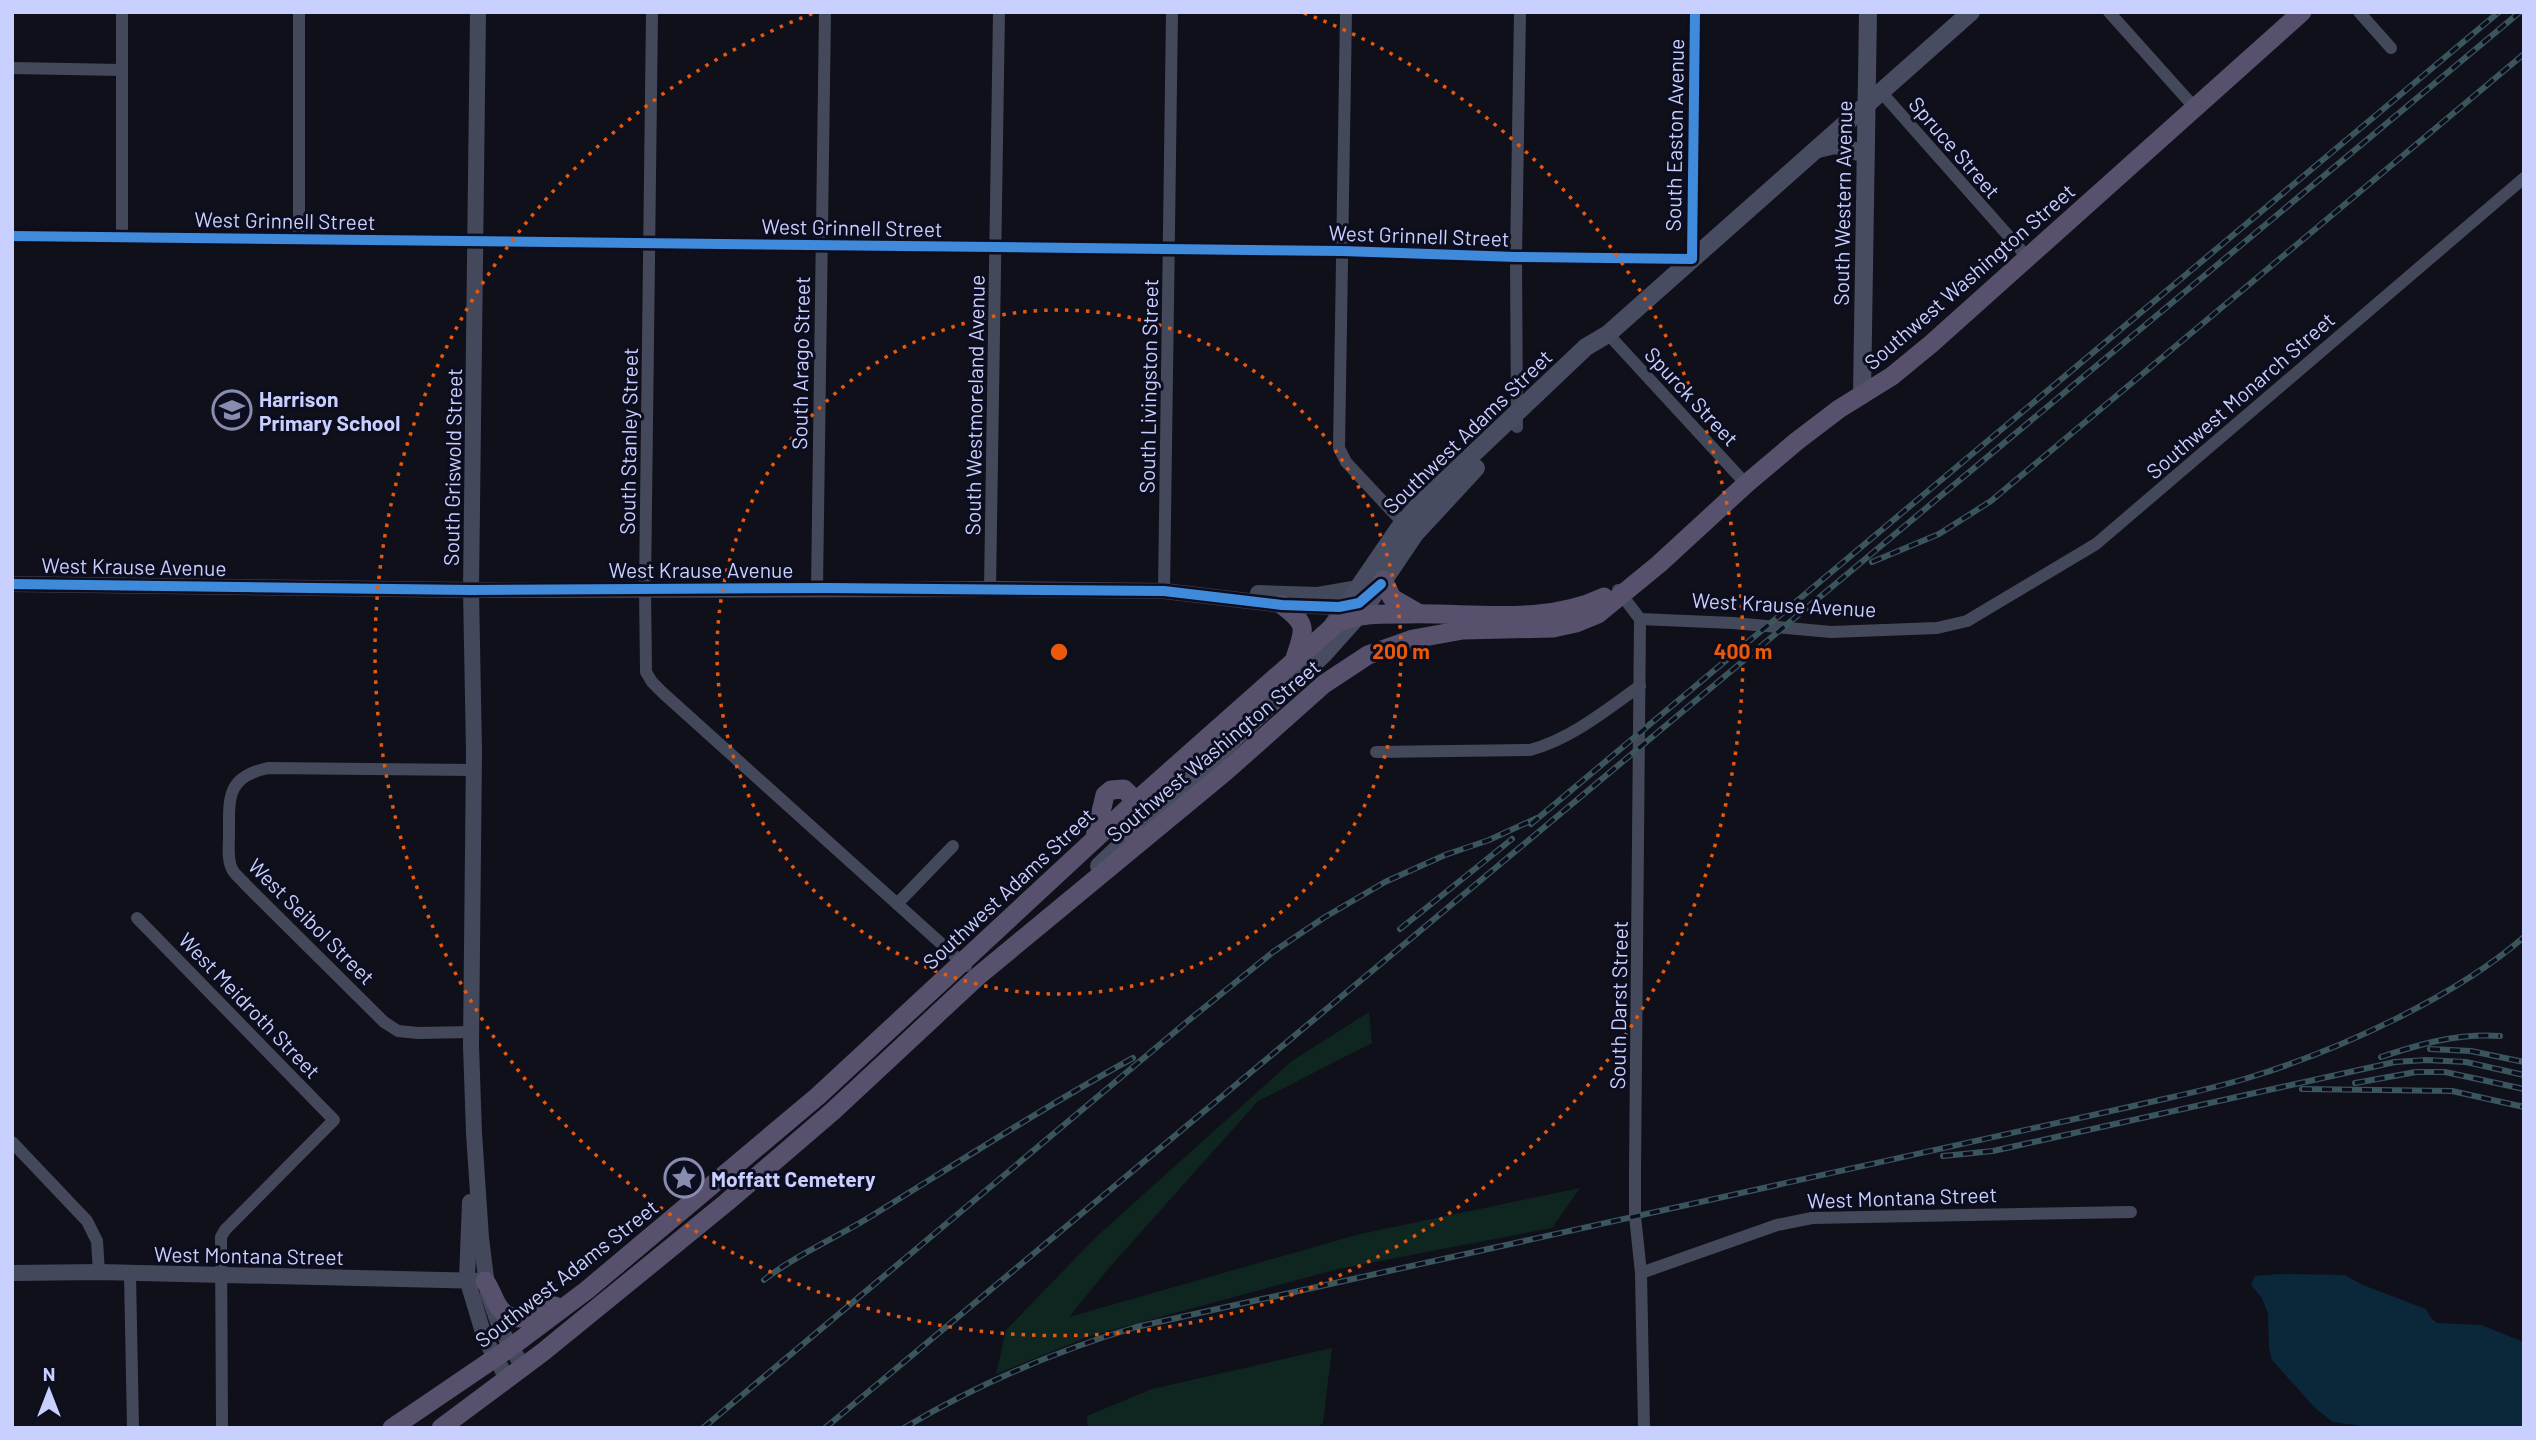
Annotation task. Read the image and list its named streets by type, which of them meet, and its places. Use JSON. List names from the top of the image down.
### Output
{
  "streets": {
    "main road": ["South Western Avenue", "Southwest Washington Street", "Southwest Adams Street"],
    "street": [
      "South Easton Avenue",
      "Spruce Street",
      "West Grinnell Street",
      "South Arago Street",
      "South Livingston Street",
      "Southwest Monarch Street",
      "Spurck Street",
      "South Westmoreland Avenue",
      "South Stanley Street",
      "South Griswold Street",
      "West Krause Avenue",
      "West Seibol Street",
      "West Meidroth Street",
      "South Darst Street",
      "West Montana Street"
    ]
  },
  "crossings": [
    ["South Easton Avenue", "West Grinnell Street"],
    ["South Easton Avenue", "Southwest Adams Street"],
    ["Spruce Street", "Southwest Washington Street"],
    ["Spruce Street", "Southwest Adams Street"],
    ["South Western Avenue", "Southwest Washington Street"],
    ["South Western Avenue", "Southwest Adams Street"],
    ["West Grinnell Street", "South Arago Street"],
    ["West Grinnell Street", "South Livingston Street"],
    ["West Grinnell Street", "South Westmoreland Avenue"],
    ["West Grinnell Street", "Southwest Adams Street"],
    ["West Grinnell Street", "South Stanley Street"],
    ["West Grinnell Street", "South Griswold Street"],
    ["Southwest Washington Street", "Spurck Street"],
    ["Southwest Washington Street", "Southwest Adams Street"],
    ["Southwest Washington Street", "West Krause Avenue"],
    ["South Arago Street", "West Krause Avenue"],
    ["South Livingston Street", "West Krause Avenue"],
    ["Southwest Monarch Street", "West Krause Avenue"],
    ["Spurck Street", "Southwest Adams Street"],
    ["South Westmoreland Avenue", "West Krause Avenue"],
    ["Southwest Adams Street", "South Stanley Street"],
    ["Southwest Adams Street", "South Griswold Street"],
    ["Southwest Adams Street", "West Krause Avenue"],
    ["South Stanley Street", "West Krause Avenue"],
    ["South Griswold Street", "West Krause Avenue"],
    ["South Griswold Street", "West Seibol Street"],
    ["South Griswold Street", "West Montana Street"],
    ["West Krause Avenue", "South Darst Street"],
    ["West Meidroth Street", "West Montana Street"],
    ["South Darst Street", "West Montana Street"]
  ],
  "places": {
    "school or university": ["Harrison Primary School"],
    "place": ["Moffatt Cemetery"]
  },
  "north": "top",
  "rings": ["200 m", "400 m"]
}
